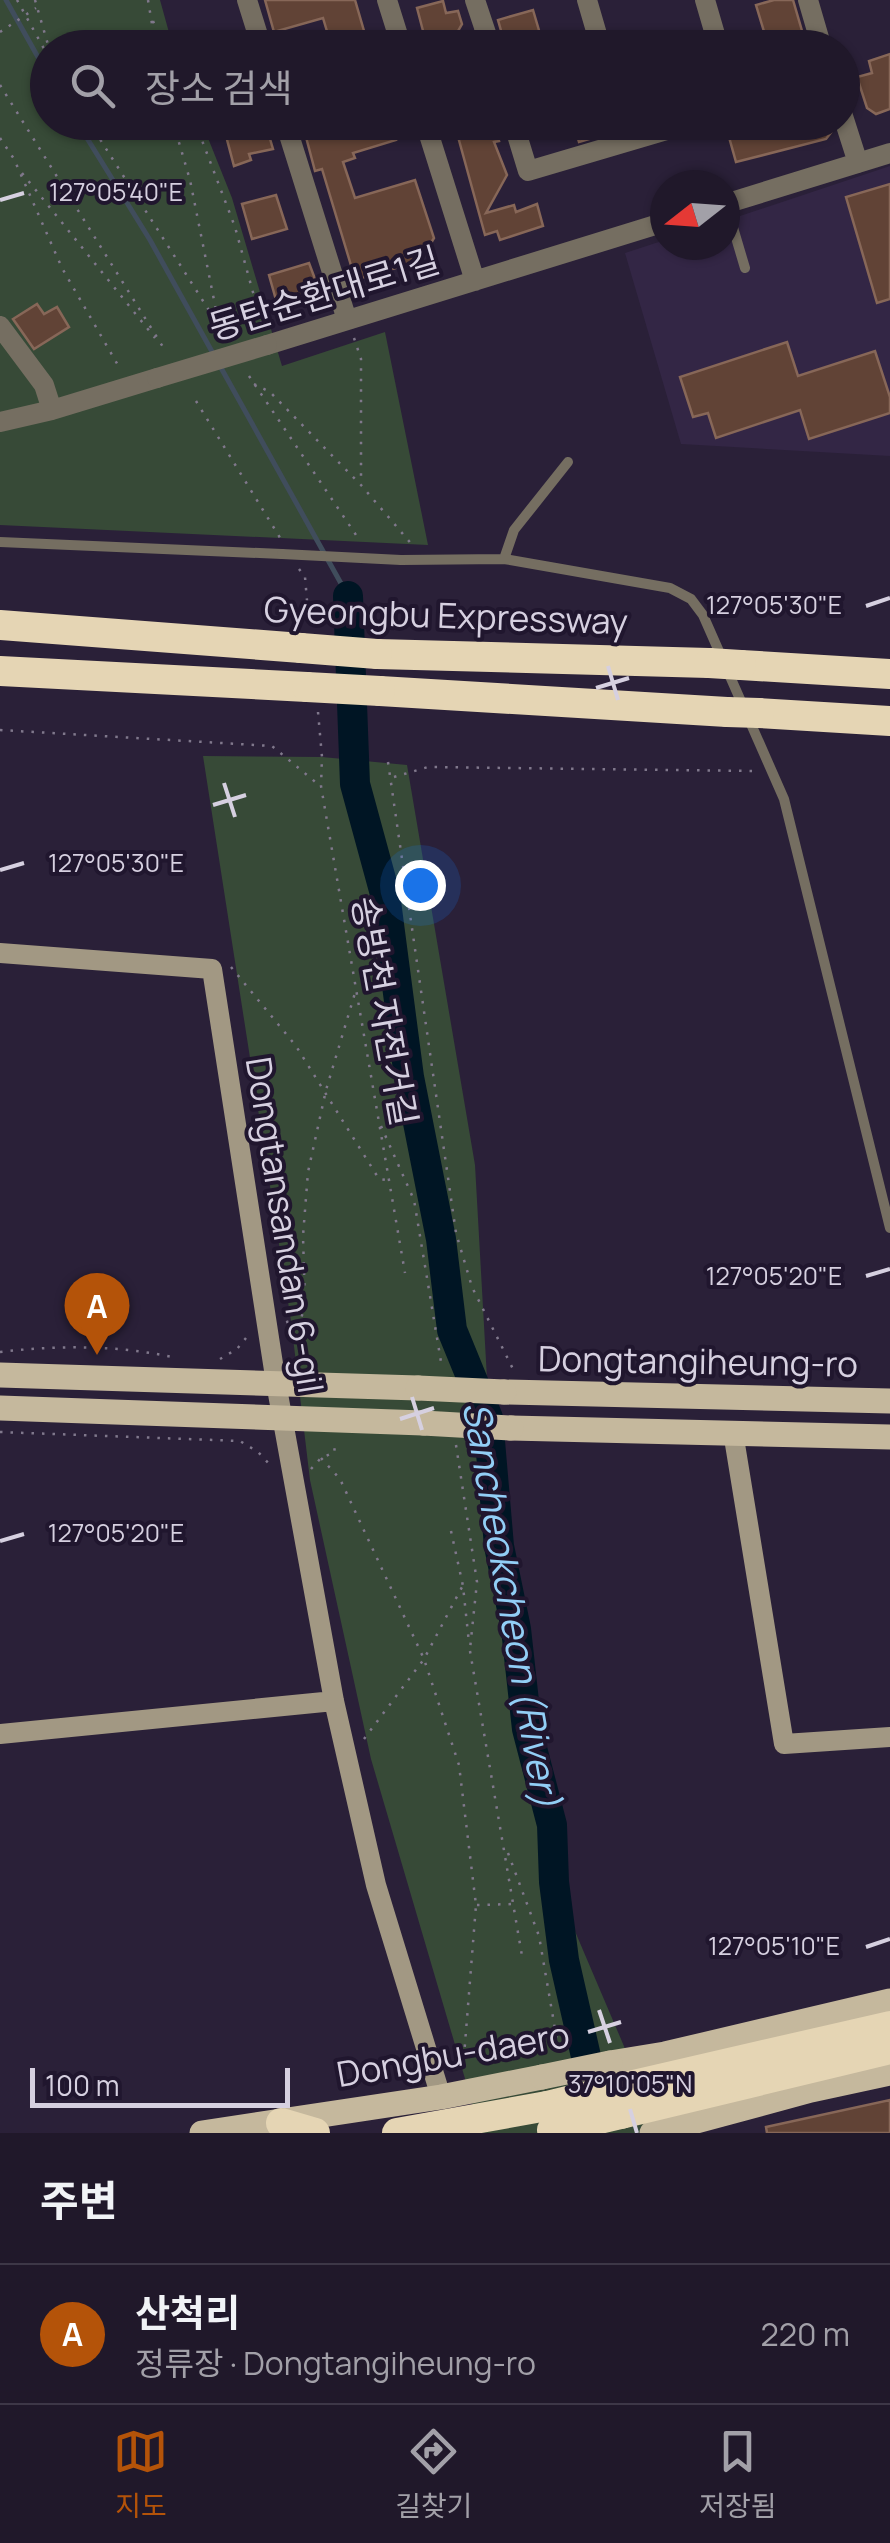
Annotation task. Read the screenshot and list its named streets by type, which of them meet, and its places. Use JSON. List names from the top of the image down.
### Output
{
  "streets": {
    "highway": ["Gyeongbu Expressway", "Dongbu-daero"],
    "main road": ["Dongtangiheung-ro"],
    "street": ["동탄순환대로1길", "Dongtansandan 6-gil"],
    "path": ["송방천 자전거길"]
  },
  "crossings": [
    ["Dongtansandan 6-gil", "Dongtangiheung-ro"],
    ["Dongtansandan 6-gil", "Dongbu-daero"]
  ],
  "water": ["Sancheokcheon (River)"],
  "scale_bar": "100 m",
  "north": "left",
  "page": {
    "search": "장소 검색",
    "pins": "A",
    "scale": "100 m",
    "heading": "주변",
    "list": [
      {
        "mark": "A",
        "name": "산척리",
        "note": "정류장 · Dongtangiheung-ro",
        "value": "220 m"
      }
    ],
    "nav": ["지도", "길찾기", "저장됨"]
  },
  "coordinates": [
    "127°05'40\"E",
    "127°05'30\"E",
    "127°05'20\"E",
    "127°05'10\"E",
    "37°10'05\"N"
  ]
}
